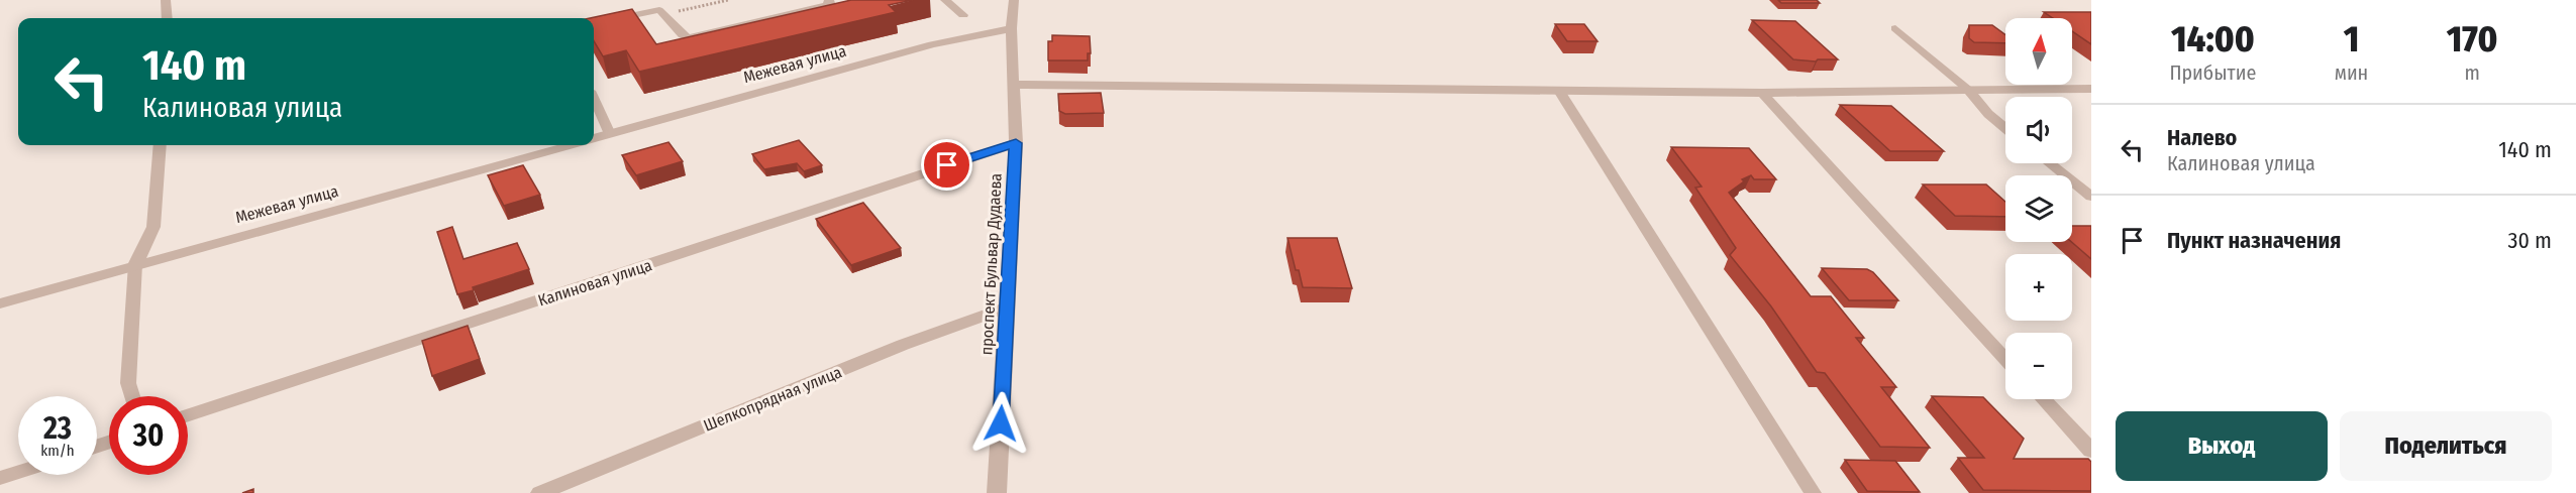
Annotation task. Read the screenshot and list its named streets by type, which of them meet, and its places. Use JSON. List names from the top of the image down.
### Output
{
  "streets": {
    "street": [
      "Межевая улица",
      "проспект Бульвар Дудаева",
      "Калиновая улица",
      "Шелкопрядная улица"
    ]
  },
  "crossings": [
    ["Межевая улица", "проспект Бульвар Дудаева"],
    ["проспект Бульвар Дудаева", "Калиновая улица"],
    ["проспект Бульвар Дудаева", "Шелкопрядная улица"]
  ],
  "north": "top",
  "page": {
    "eta": [
      "14:00",
      "Прибытие",
      "1",
      "мин",
      "170",
      "m"
    ],
    "map_buttons": ["+", "−"],
    "turn": ["140 m", "Калиновая улица"],
    "list": [
      {
        "name": "Налево",
        "note": "Калиновая улица",
        "value": "140 m"
      },
      {
        "name": "Пункт назначения",
        "value": "30 m"
      }
    ],
    "speed": "23 km/h",
    "limit": "30",
    "buttons": ["Выход", "Поделиться"]
  }
}
